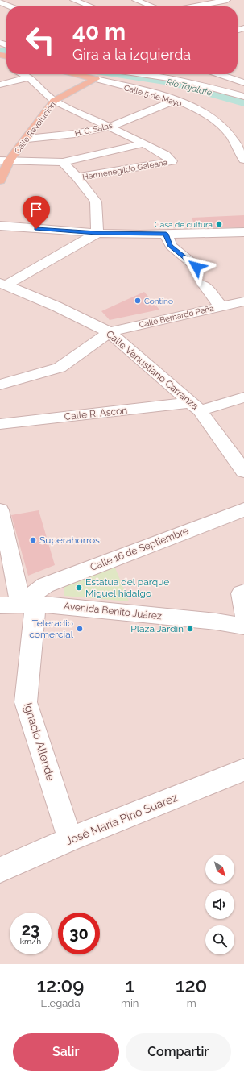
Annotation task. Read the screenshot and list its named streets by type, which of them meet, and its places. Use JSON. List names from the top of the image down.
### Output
{
  "streets": {
    "main road": ["Calle 5 de Mayo", "Calle Revolución"],
    "street": [
      "H. C. Salas",
      "Hermenegildo Galeana",
      "Calle Bernardo Peña",
      "Calle Venustiano Carranza",
      "Calle R. Ascon",
      "Calle 16 de Septiembre",
      "Avenida Benito Juárez",
      "Ignacio Allende",
      "José María Pino Suarez"
    ]
  },
  "crossings": [
    ["Calle 5 de Mayo", "Calle Revolución"],
    ["Calle 5 de Mayo", "H. C. Salas"],
    ["Calle Revolución", "H. C. Salas"],
    ["Calle Bernardo Peña", "Calle Venustiano Carranza"],
    ["Calle Venustiano Carranza", "Calle R. Ascon"],
    ["Calle 16 de Septiembre", "Avenida Benito Juárez"],
    ["Calle 16 de Septiembre", "Ignacio Allende"],
    ["Avenida Benito Juárez", "Ignacio Allende"],
    ["Ignacio Allende", "José María Pino Suarez"]
  ],
  "water": ["Río Tajalate"],
  "places": [
    "Casa de cultura",
    "Contino",
    "Superahorros",
    "Estatua del parque Miguel hidalgo",
    "Teleradio comercial",
    "Plaza Jardin"
  ],
  "north": "bottom right",
  "page": {
    "turn": ["40 m", "Gira a la izquierda"],
    "speed": "23 km/h",
    "limit": "30",
    "eta": [
      "12:09",
      "Llegada",
      "1",
      "min",
      "120",
      "m"
    ],
    "buttons": ["Salir", "Compartir"]
  }
}
